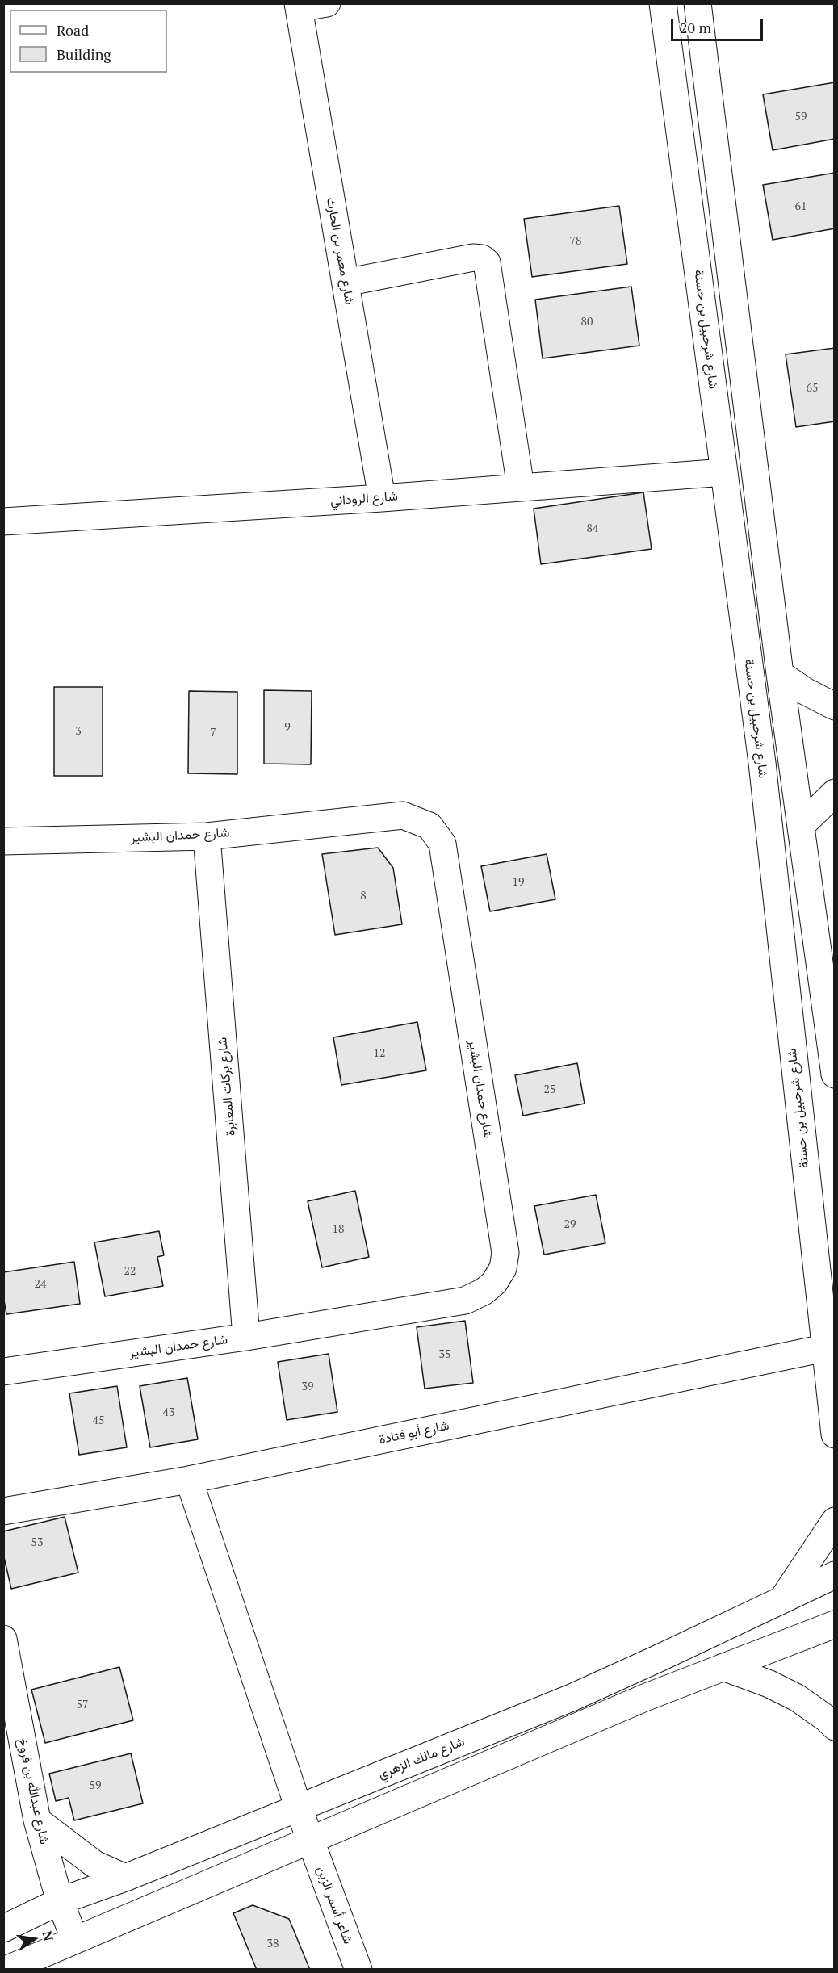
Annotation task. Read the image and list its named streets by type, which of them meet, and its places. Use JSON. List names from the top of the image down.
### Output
{
  "streets": {
    "street": [
      "شارع معمر بن الحارث",
      "شارع شرحبيل بن حسنة",
      "شارع الروداني",
      "شارع حمدان البشير",
      "شارع بركات المعابرة",
      "شارع أبو قتادة",
      "شارع مالك الزهري",
      "شارع عبدالله بن فروخ",
      "شاعر أسمر الزبن"
    ]
  },
  "crossings": [
    ["شارع معمر بن الحارث", "شارع الروداني"],
    ["شارع شرحبيل بن حسنة", "شارع الروداني"],
    ["شارع شرحبيل بن حسنة", "شارع أبو قتادة"],
    ["شارع حمدان البشير", "شارع بركات المعابرة"],
    ["شارع أبو قتادة", "شاعر أسمر الزبن"],
    ["شارع مالك الزهري", "شارع عبدالله بن فروخ"],
    ["شارع مالك الزهري", "شاعر أسمر الزبن"]
  ],
  "house_numbers": [
    "59",
    "61",
    "78",
    "80",
    "65",
    "84",
    "9",
    "3",
    "7",
    "19",
    "8",
    "12",
    "25",
    "29",
    "18",
    "22",
    "24",
    "35",
    "39",
    "43",
    "45",
    "53",
    "57",
    "59",
    "38"
  ],
  "legend": ["Road", "Building"],
  "scale_bar": "20 m",
  "north": "right"
}
